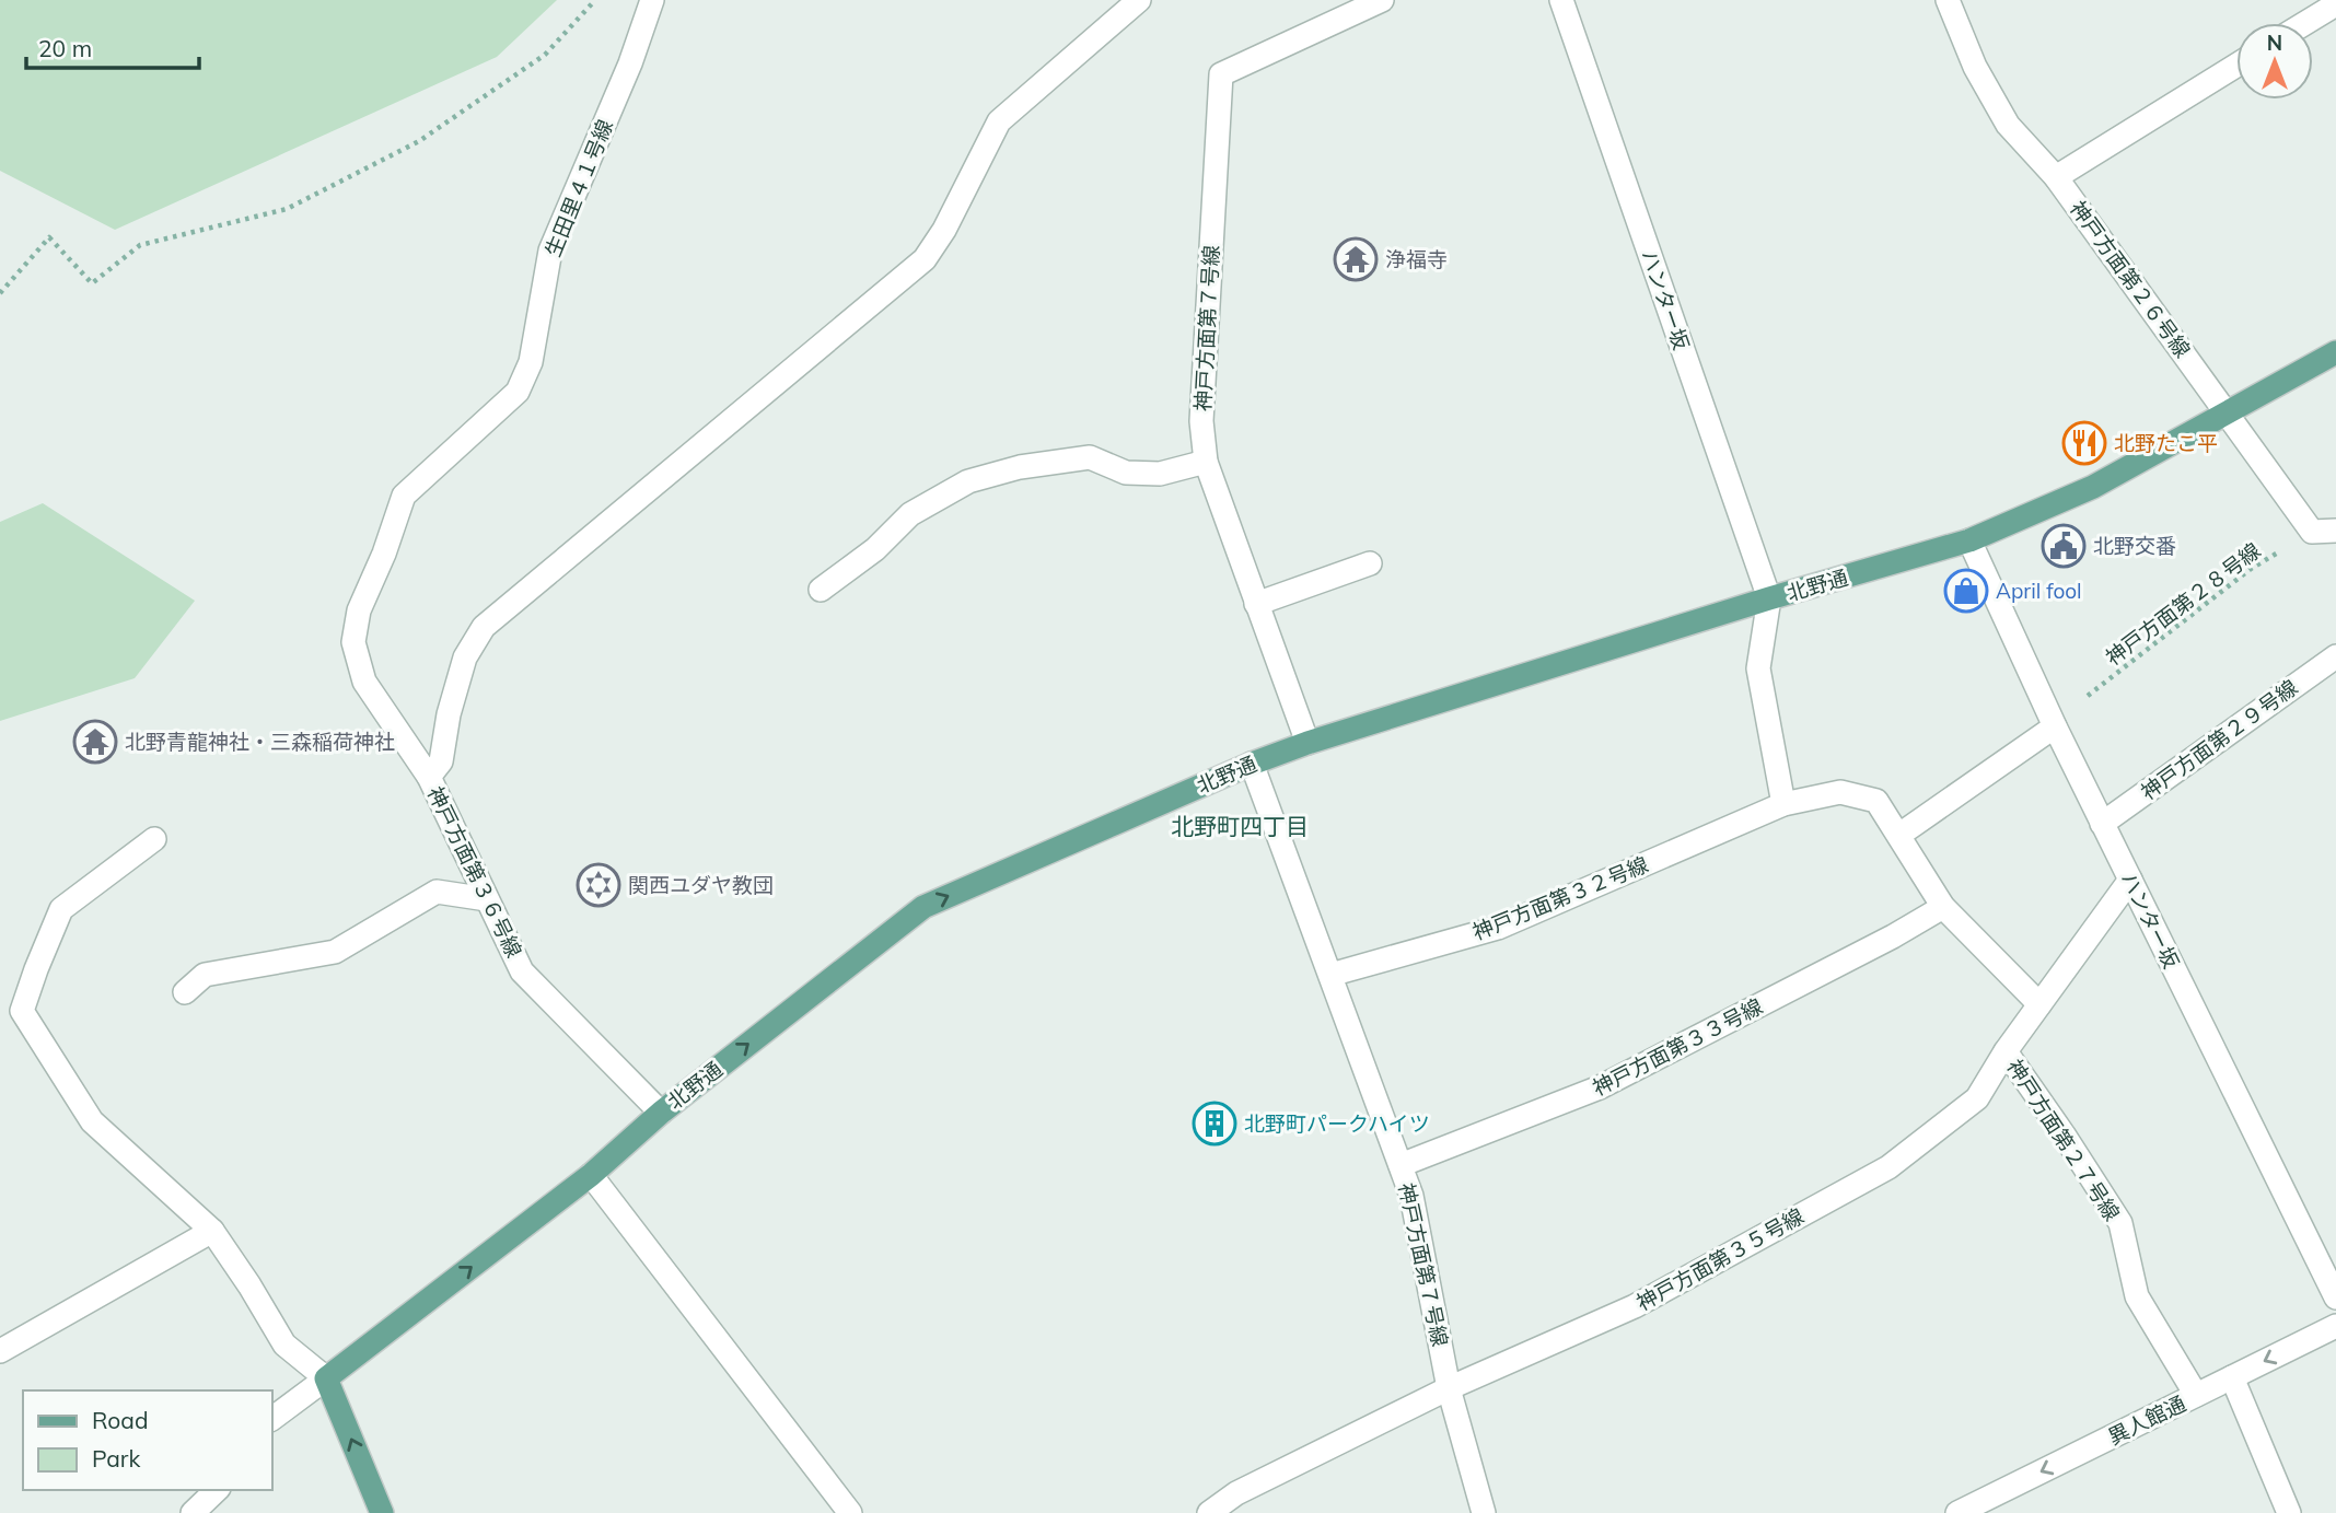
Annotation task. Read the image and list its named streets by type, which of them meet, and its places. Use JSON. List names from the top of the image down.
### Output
{
  "streets": {
    "main road": ["北野通"],
    "street": [
      "生田里４１号線",
      "神戸方面第２６号線",
      "ハンター坂",
      "神戸方面第７号線",
      "神戸方面第２９号線",
      "神戸方面第３６号線",
      "神戸方面第３２号線",
      "神戸方面第３３号線",
      "神戸方面第２７号線",
      "神戸方面第３５号線",
      "異人館通"
    ],
    "path": ["神戸方面第２８号線"]
  },
  "crossings": [
    ["生田里４１号線", "神戸方面第３６号線"],
    ["神戸方面第２６号線", "北野通"],
    ["神戸方面第２６号線", "神戸方面第２８号線"],
    ["ハンター坂", "北野通"],
    ["ハンター坂", "神戸方面第２８号線"],
    ["ハンター坂", "神戸方面第２９号線"],
    ["ハンター坂", "神戸方面第３５号線"],
    ["神戸方面第７号線", "北野通"],
    ["神戸方面第７号線", "神戸方面第３２号線"],
    ["神戸方面第７号線", "神戸方面第３３号線"],
    ["神戸方面第７号線", "神戸方面第３５号線"],
    ["北野通", "神戸方面第３６号線"],
    ["神戸方面第２７号線", "神戸方面第３５号線"],
    ["神戸方面第２７号線", "異人館通"]
  ],
  "one_way": ["北野通", "異人館通"],
  "districts": ["北野町四丁目"],
  "places": {
    "temple": ["浄福寺", "北野青龍神社・三森稲荷神社"],
    "restaurant": ["北野たこ平"],
    "public building": ["北野交番"],
    "shop": ["April fool"],
    "synagogue": ["関西ユダヤ教団"],
    "building": ["北野町パークハイツ"]
  },
  "legend": ["Road", "Park"],
  "scale_bar": "20 m",
  "north": "top"
}
